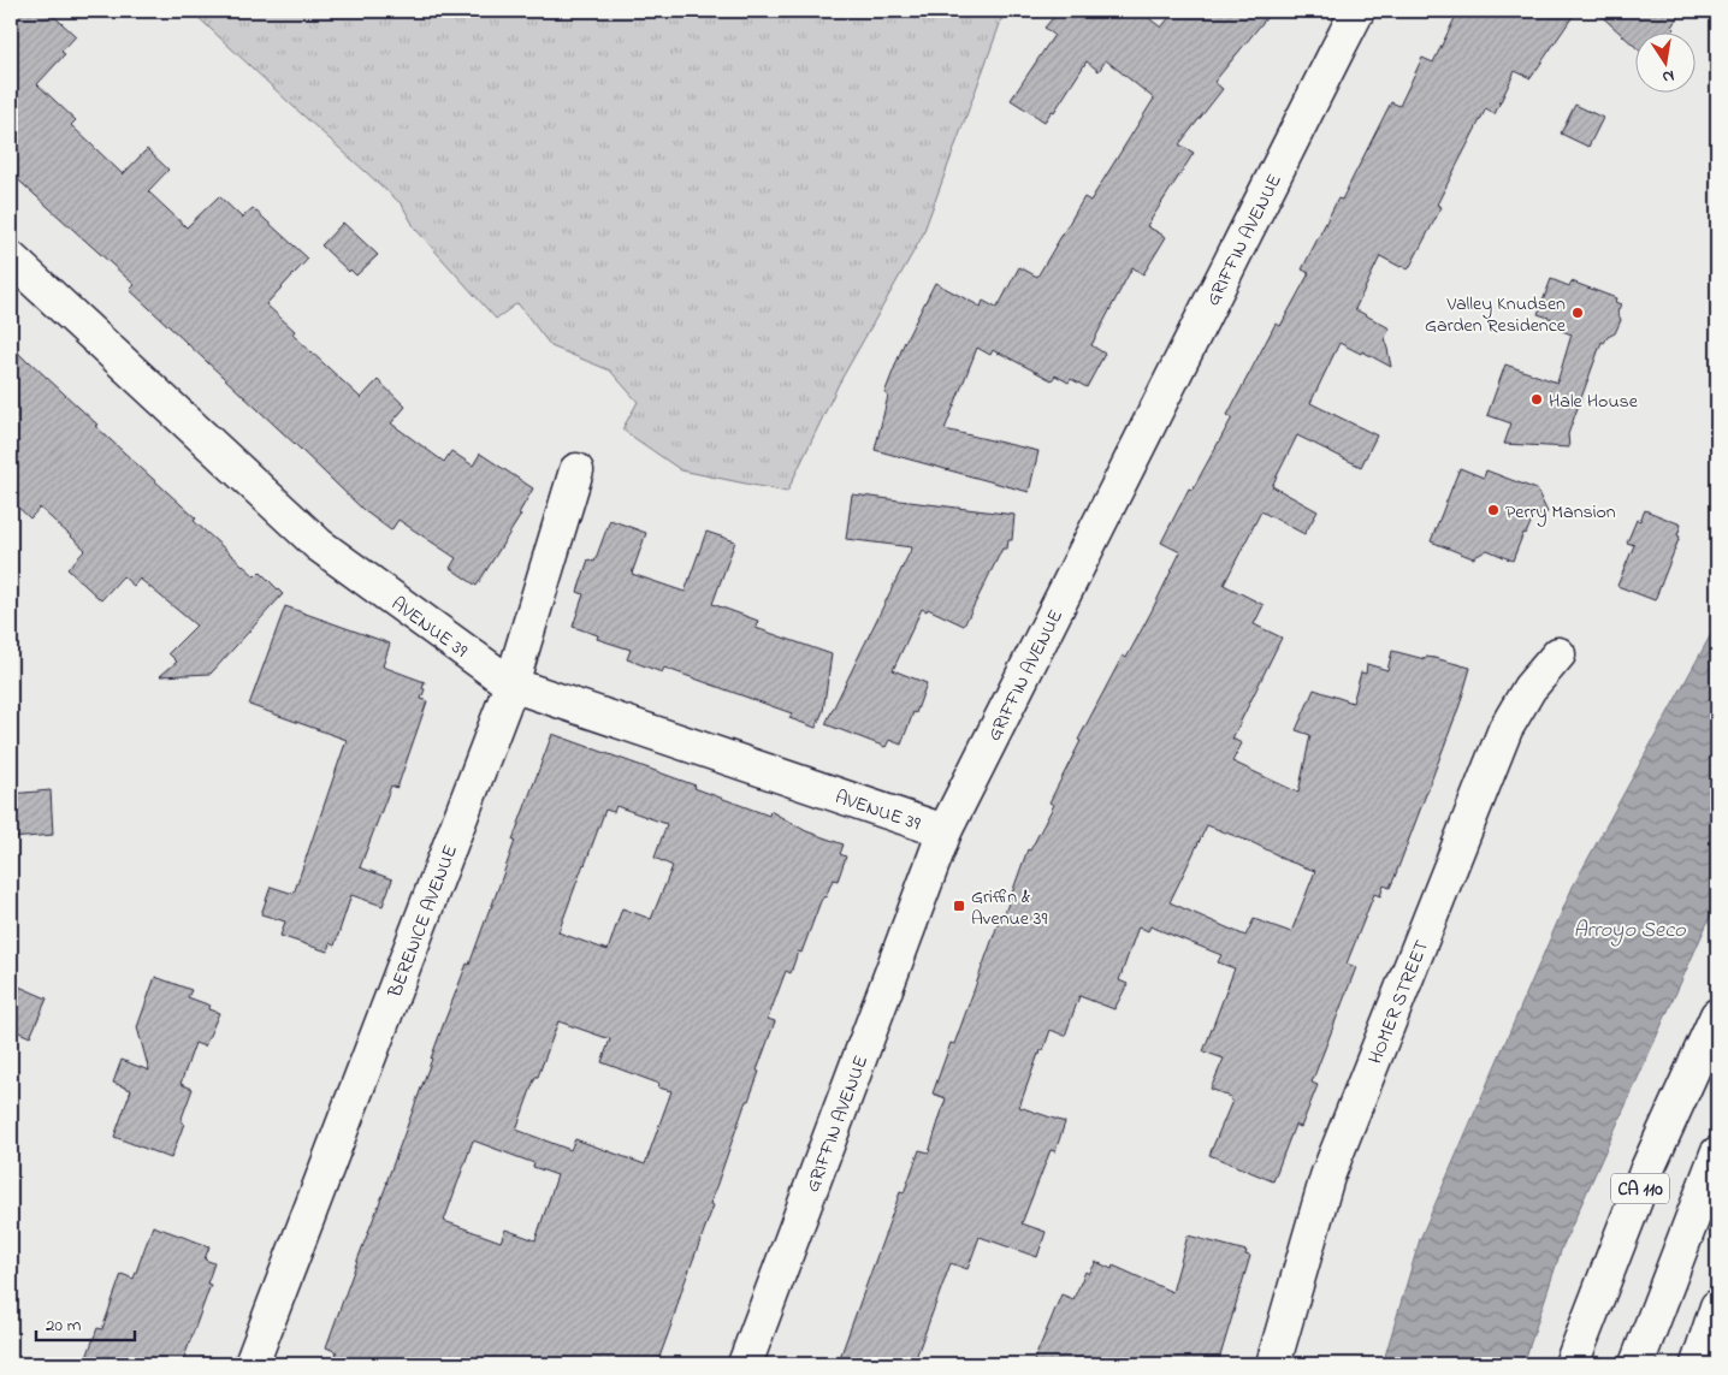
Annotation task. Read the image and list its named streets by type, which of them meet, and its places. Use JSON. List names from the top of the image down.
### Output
{
  "streets": {
    "main road": [
      "GRIFFIN AVENUE",
      "AVENUE 39",
      "BERENICE AVENUE",
      "HOMER STREET",
      "CA 110"
    ]
  },
  "crossings": [
    ["GRIFFIN AVENUE", "AVENUE 39"],
    ["AVENUE 39", "BERENICE AVENUE"]
  ],
  "water": ["Arroyo Seco"],
  "places": {
    "other": ["Valley Knudsen Garden Residence", "Hale House", "Perry Mansion"],
    "transit": ["Griffin & Avenue 39"]
  },
  "scale_bar": "20 m",
  "north": "bottom"
}
